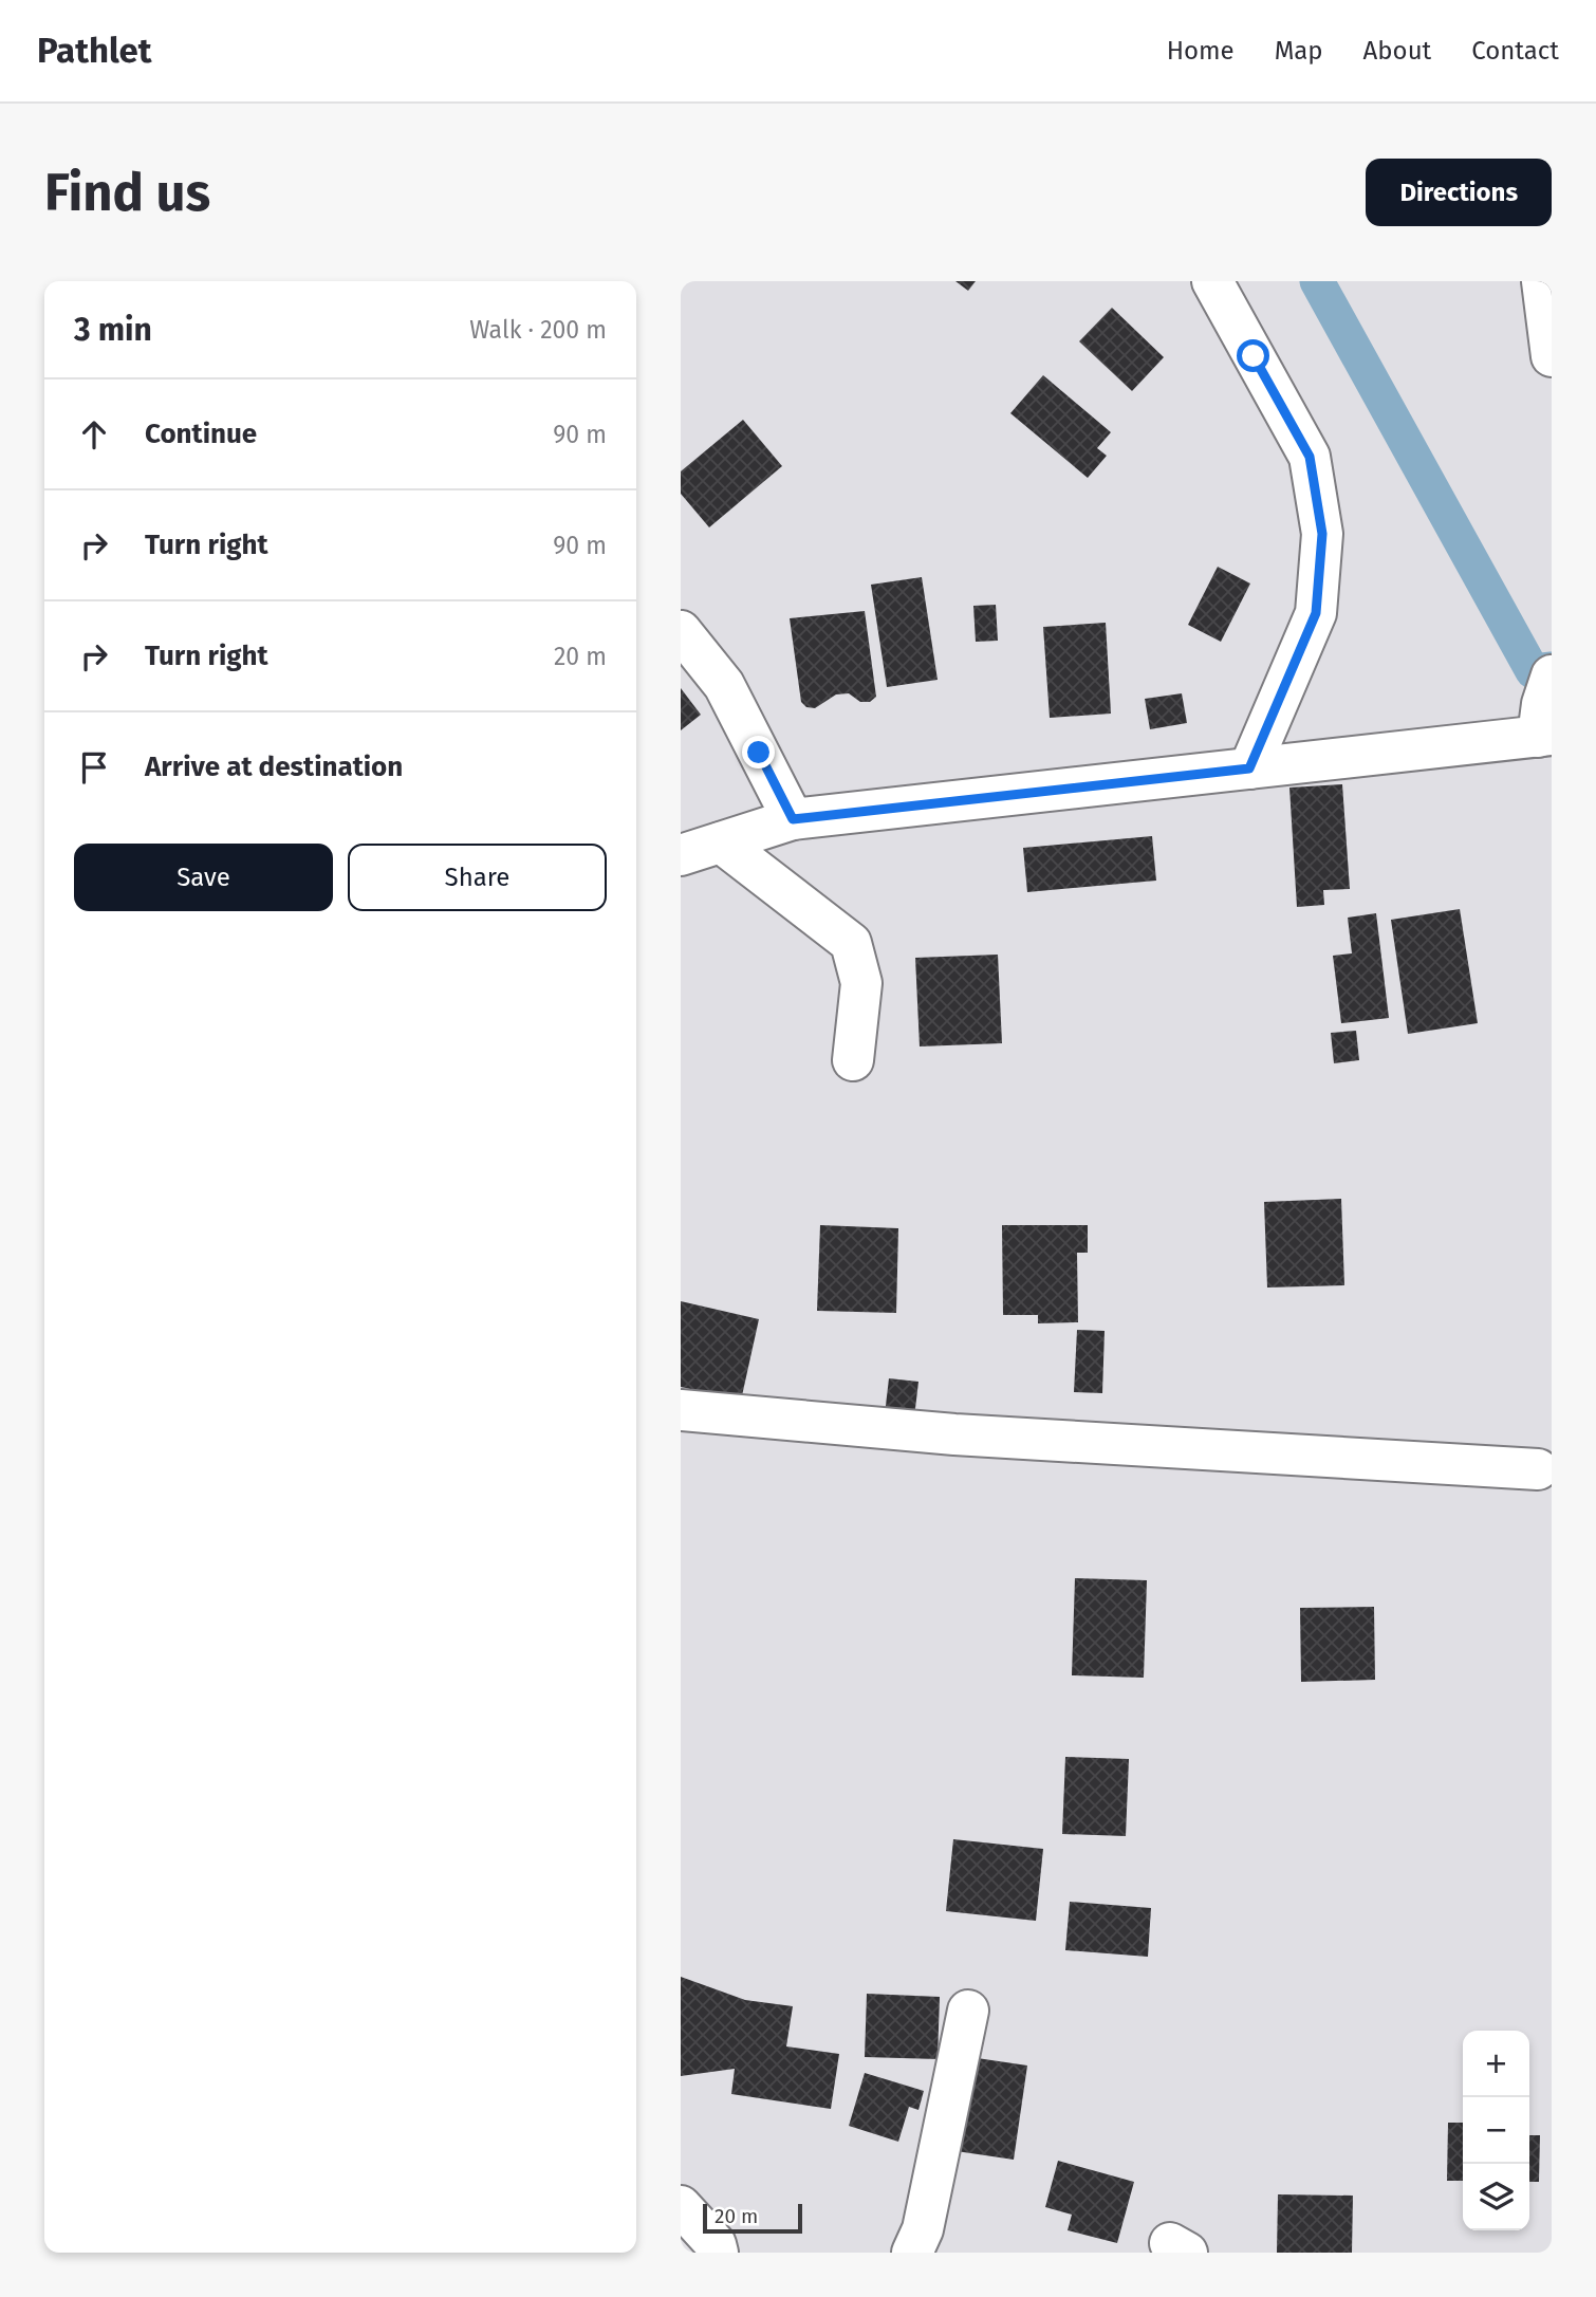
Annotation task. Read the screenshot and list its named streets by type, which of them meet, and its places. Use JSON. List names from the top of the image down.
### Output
{
  "scale_bar": "20 m",
  "page": {
    "header": "Pathlet",
    "nav": [
      "Home",
      "Map",
      "About",
      "Contact"
    ],
    "buttons": [
      "Directions",
      ["Save", "Share"]
    ],
    "title": "Find us",
    "heading": ["3 min", "Walk · 200 m"],
    "list": [
      ["Continue", "90 m"],
      ["Turn right", "90 m"],
      ["Turn right", "20 m"],
      "Arrive at destination"
    ],
    "map_buttons": ["+", "−"],
    "scale": "20 m"
  }
}
